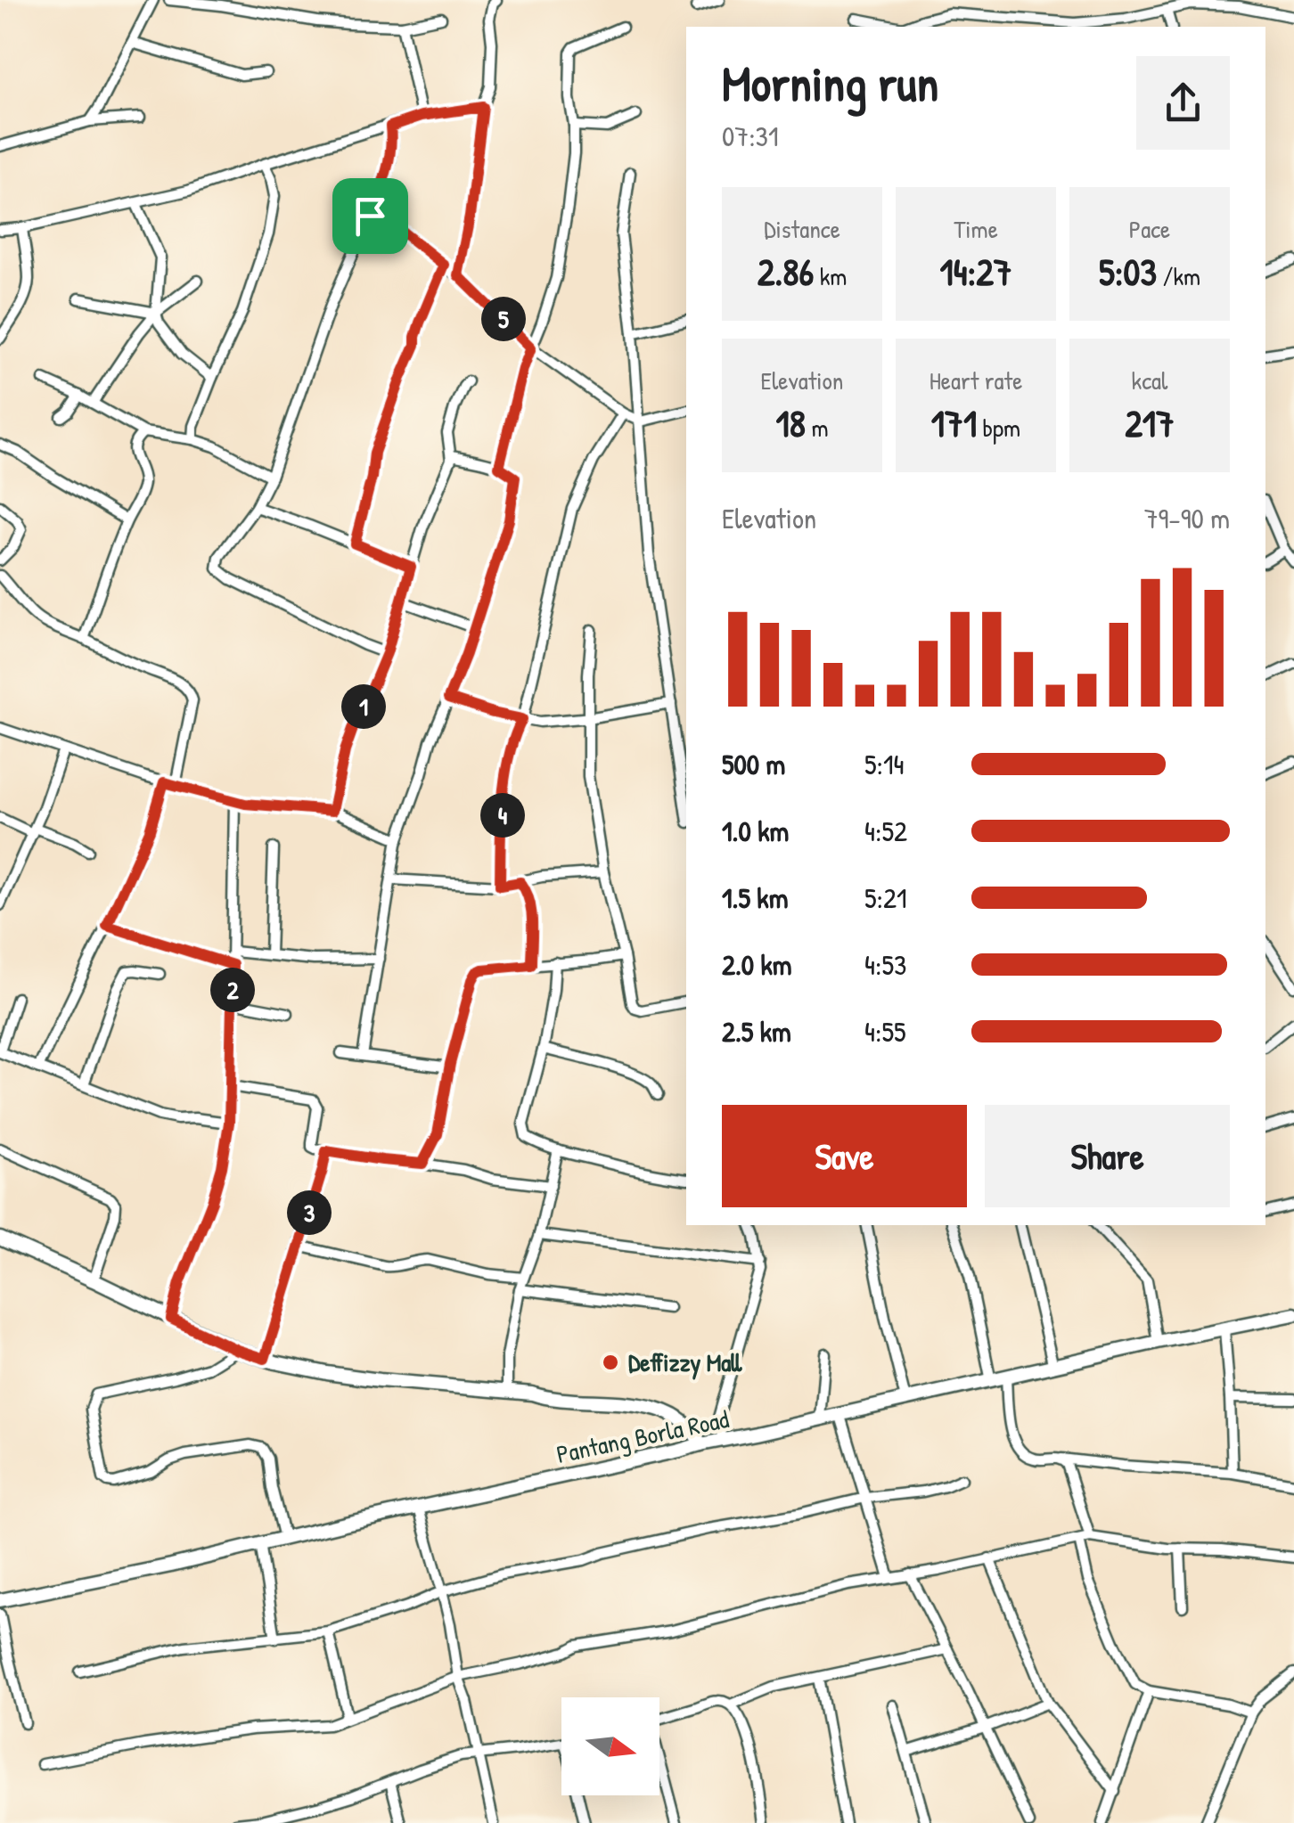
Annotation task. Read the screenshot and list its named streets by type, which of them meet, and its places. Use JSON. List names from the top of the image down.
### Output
{
  "streets": {
    "street": ["Pantang Borla Road"]
  },
  "places": ["Deffizzy Mall"],
  "north": "right",
  "page": {
    "heading": ["Morning run", "07:31"],
    "stats": [
      ["Distance", "2.86 km"],
      ["Time", "14:27"],
      ["Pace", "5:03 /km"],
      ["Elevation", "18 m"],
      ["Heart rate", "171 bpm"],
      ["kcal", "217"]
    ],
    "pins": [
      "5",
      "1",
      "4",
      "2",
      "3"
    ],
    "chart": ["Elevation", "79–90 m"],
    "list": [
      {
        "name": "500 m",
        "note": "5:14"
      },
      {
        "name": "1.0 km",
        "note": "4:52"
      },
      {
        "name": "1.5 km",
        "note": "5:21"
      },
      {
        "name": "2.0 km",
        "note": "4:53"
      },
      {
        "name": "2.5 km",
        "note": "4:55"
      }
    ],
    "buttons": ["Save", "Share"]
  }
}
